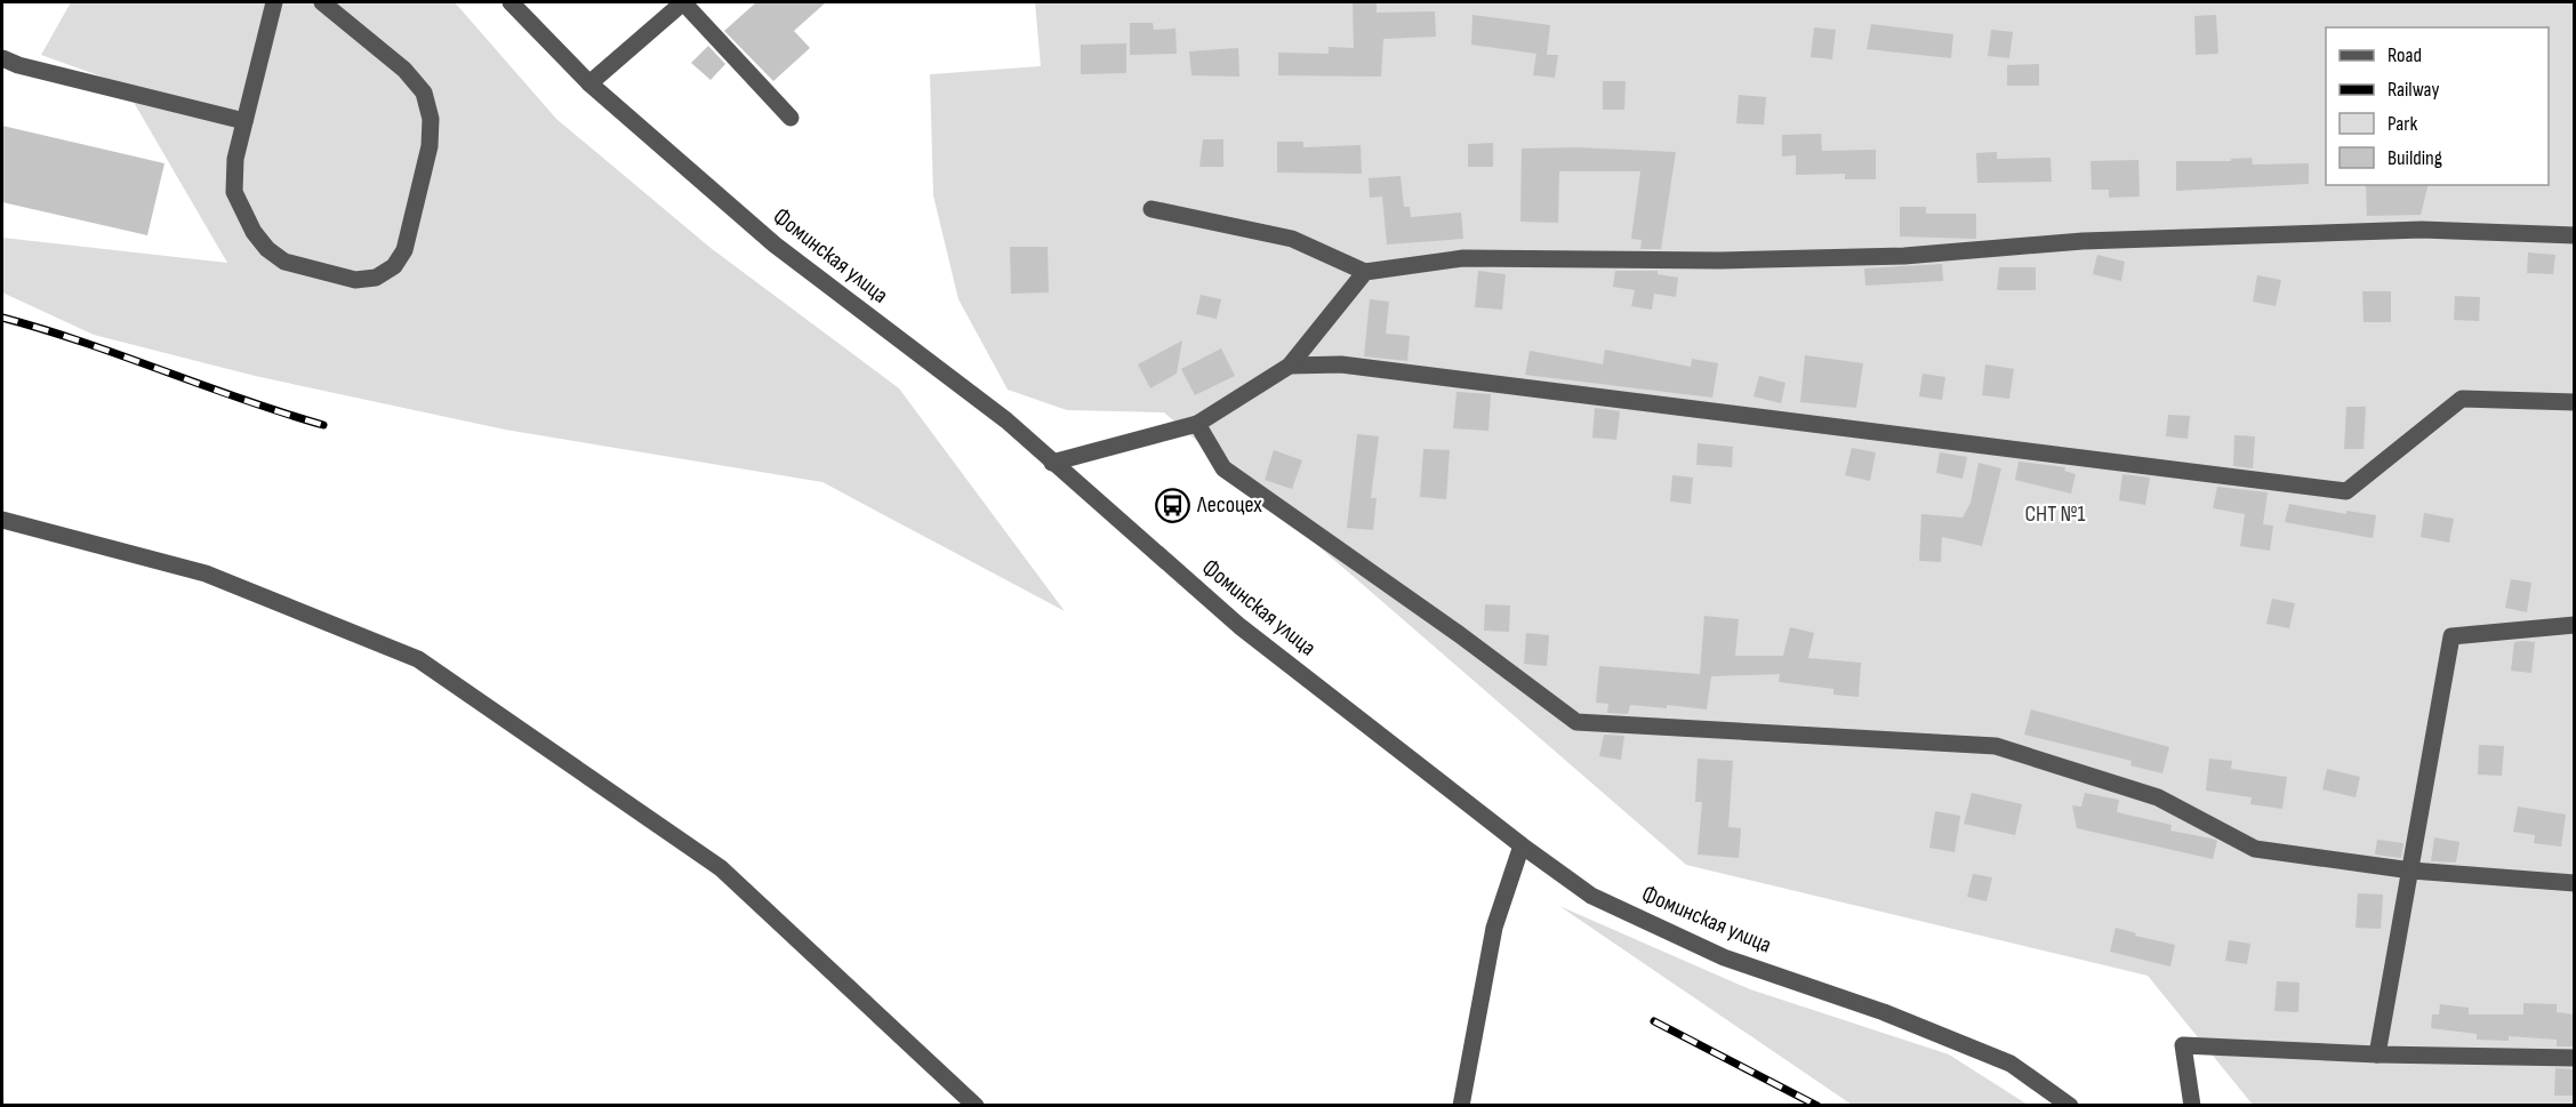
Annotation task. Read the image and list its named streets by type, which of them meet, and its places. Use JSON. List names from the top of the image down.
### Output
{
  "streets": {
    "street": ["Фоминская улица"]
  },
  "parks": ["СНТ №1"],
  "places": {
    "bus stop": ["Лесоцех"]
  },
  "legend": [
    "Road",
    "Railway",
    "Park",
    "Building"
  ]
}
